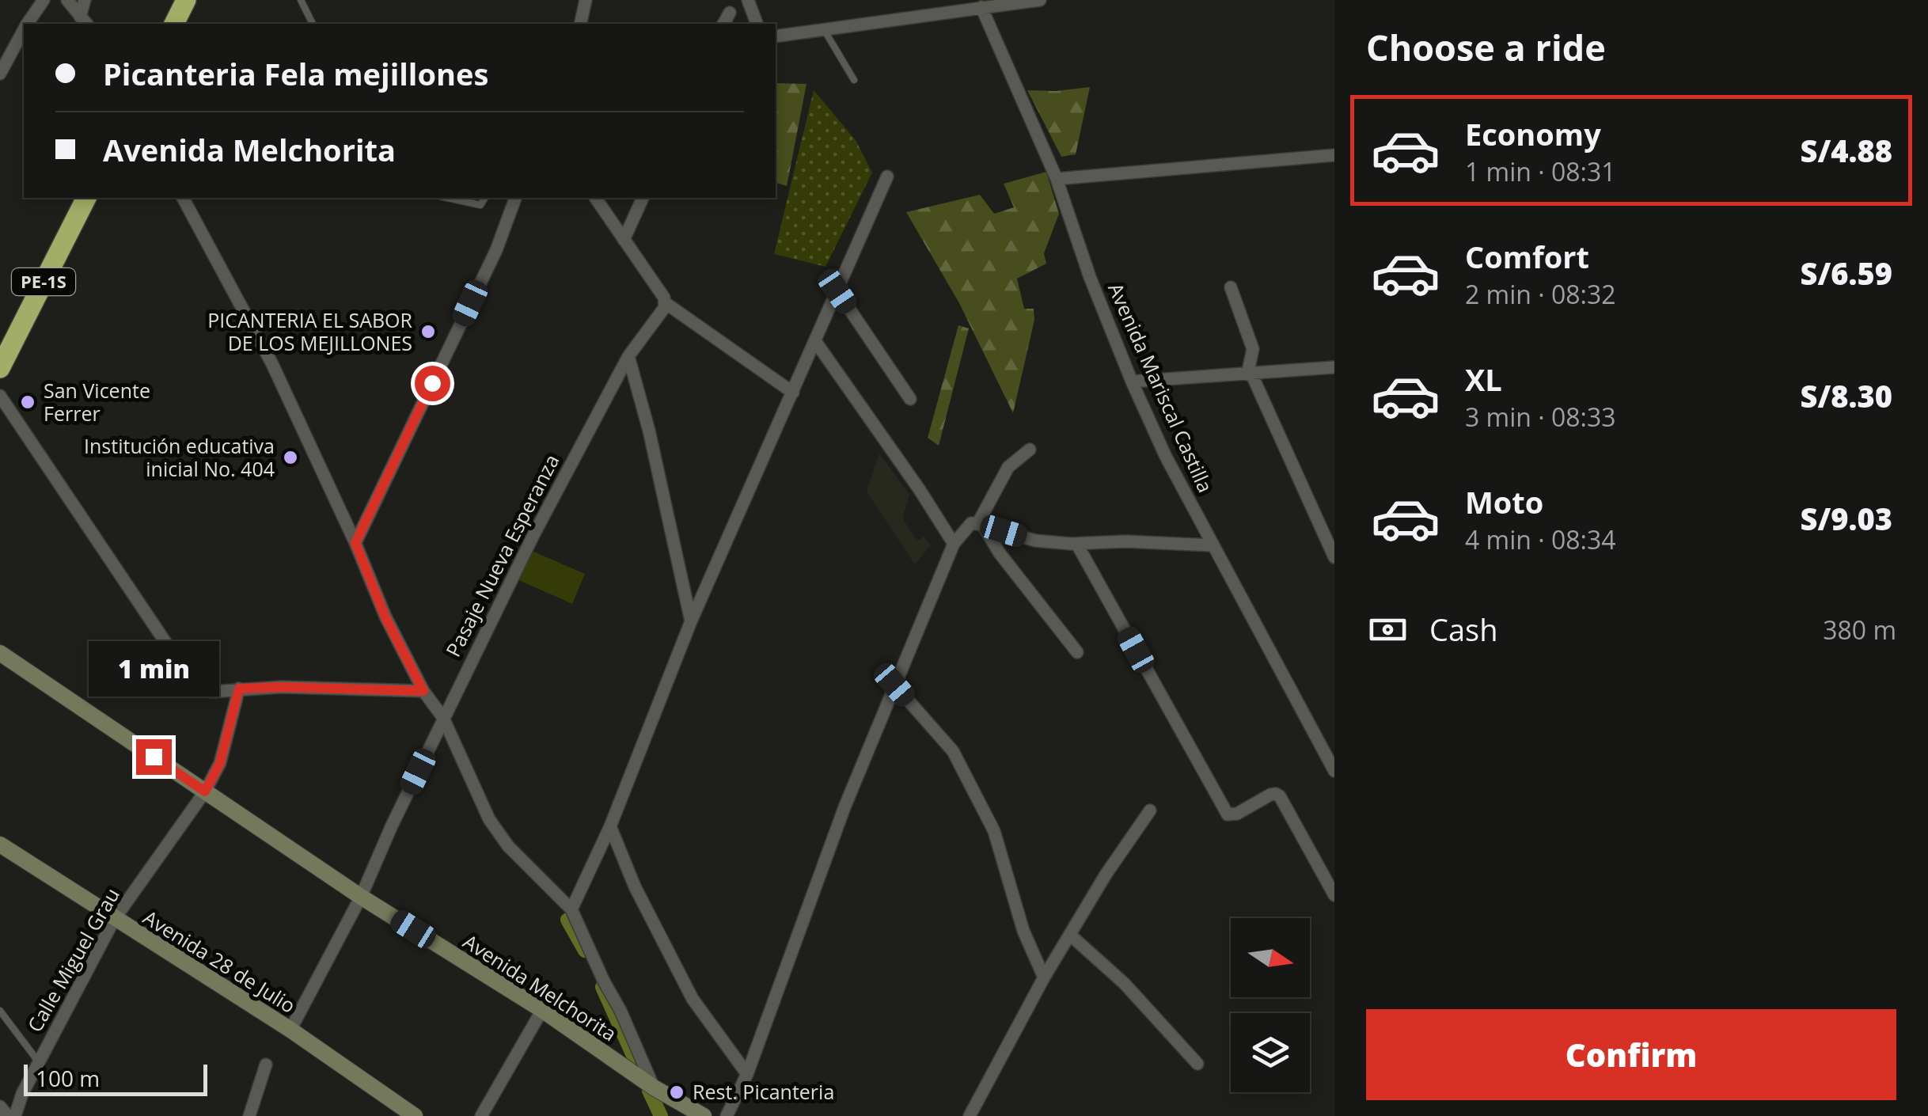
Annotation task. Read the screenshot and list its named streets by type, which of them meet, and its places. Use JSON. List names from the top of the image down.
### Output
{
  "streets": {
    "highway": ["PE-1S"],
    "main road": ["Avenida 28 de Julio", "Avenida Melchorita"],
    "street": ["Avenida Mariscal Castilla", "Pasaje Nueva Esperanza", "Calle Miguel Grau"]
  },
  "crossings": [
    ["Pasaje Nueva Esperanza", "Avenida 28 de Julio"],
    ["Pasaje Nueva Esperanza", "Avenida Melchorita"],
    ["Calle Miguel Grau", "Avenida 28 de Julio"],
    ["Calle Miguel Grau", "Avenida Melchorita"]
  ],
  "places": [
    "PICANTERIA EL SABOR DE LOS MEJILLONES",
    "San Vicente Ferrer",
    "Institución educativa inicial No. 404",
    "Rest. Picanteria"
  ],
  "scale_bar": "100 m",
  "north": "right",
  "page": {
    "heading": "Choose a ride",
    "banner": ["Picanteria Fela mejillones", "Avenida Melchorita"],
    "list": [
      {
        "name": "Economy",
        "note": "1 min · 08:31",
        "value": "S/4.88"
      },
      {
        "name": "Comfort",
        "note": "2 min · 08:32",
        "value": "S/6.59"
      },
      {
        "name": "XL",
        "note": "3 min · 08:33",
        "value": "S/8.30"
      },
      {
        "name": "Moto",
        "note": "4 min · 08:34",
        "value": "S/9.03"
      }
    ],
    "pay": ["Cash", "380 m"],
    "bubble": "1 min",
    "buttons": "Confirm",
    "scale": "100 m"
  }
}
